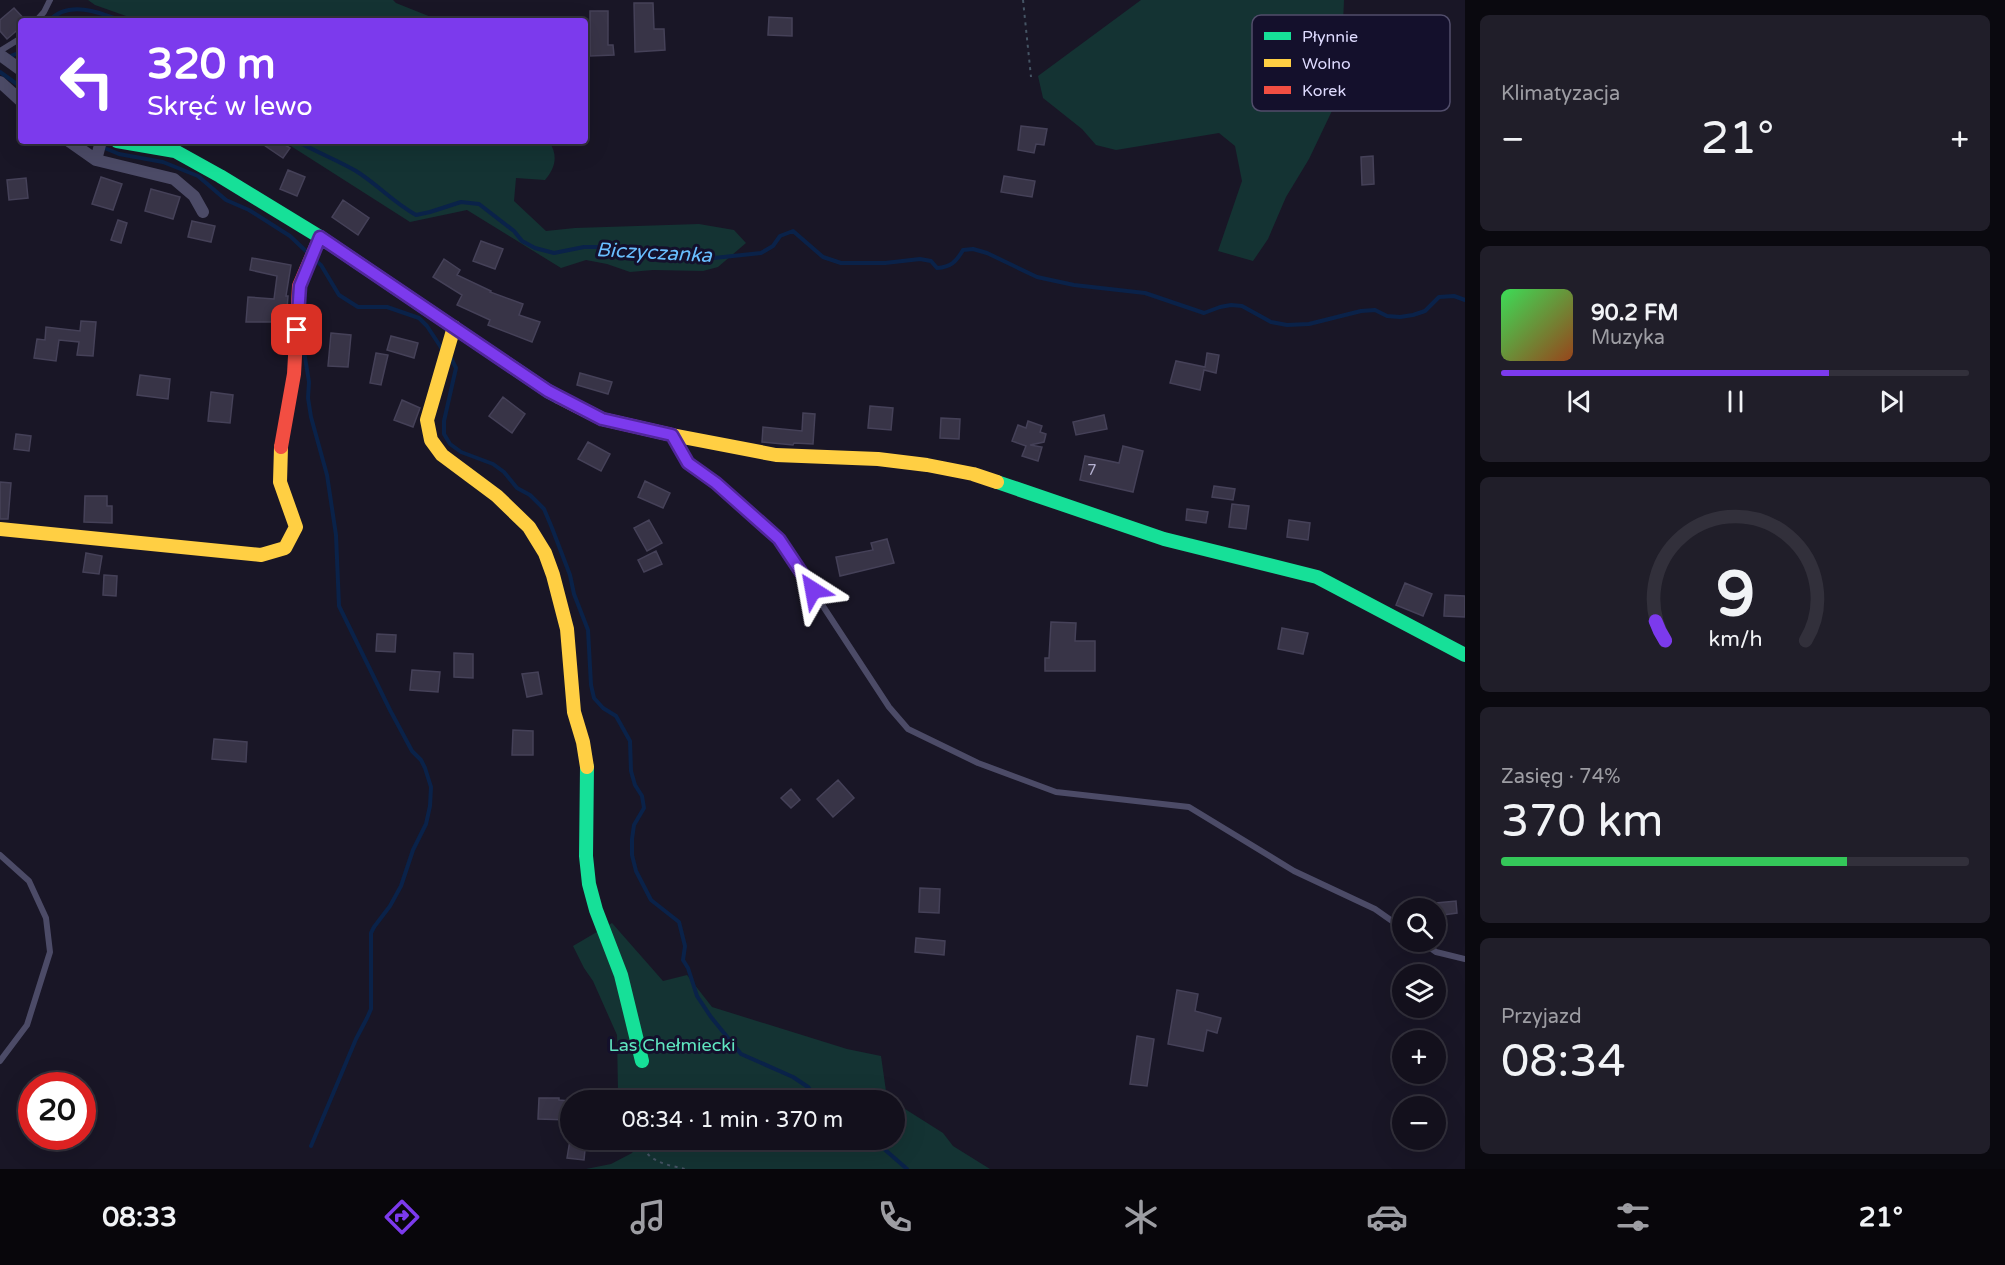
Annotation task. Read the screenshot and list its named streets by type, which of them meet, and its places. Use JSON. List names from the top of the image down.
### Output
{
  "water": ["Biczyczanka"],
  "parks": ["Las Chełmiecki"],
  "house_numbers": ["7"],
  "legend": ["Płynnie", "Wolno", "Korek"],
  "page": {
    "tile": [
      "Klimatyzacja",
      ["Zasięg · 74%", "370 km"],
      ["Przyjazd", "08:34"]
    ],
    "turn": ["320 m", "Skręć w lewo"],
    "heat": ["−", "21°", "+"],
    "song": ["90.2 FM", "Muzyka"],
    "map_buttons": ["+", "−"],
    "limit": "20",
    "trip": "08:34 · 1 min · 370 m",
    "tabs": ["08:33", "21°"],
    "gauge": ["9", "km/h"]
  }
}
